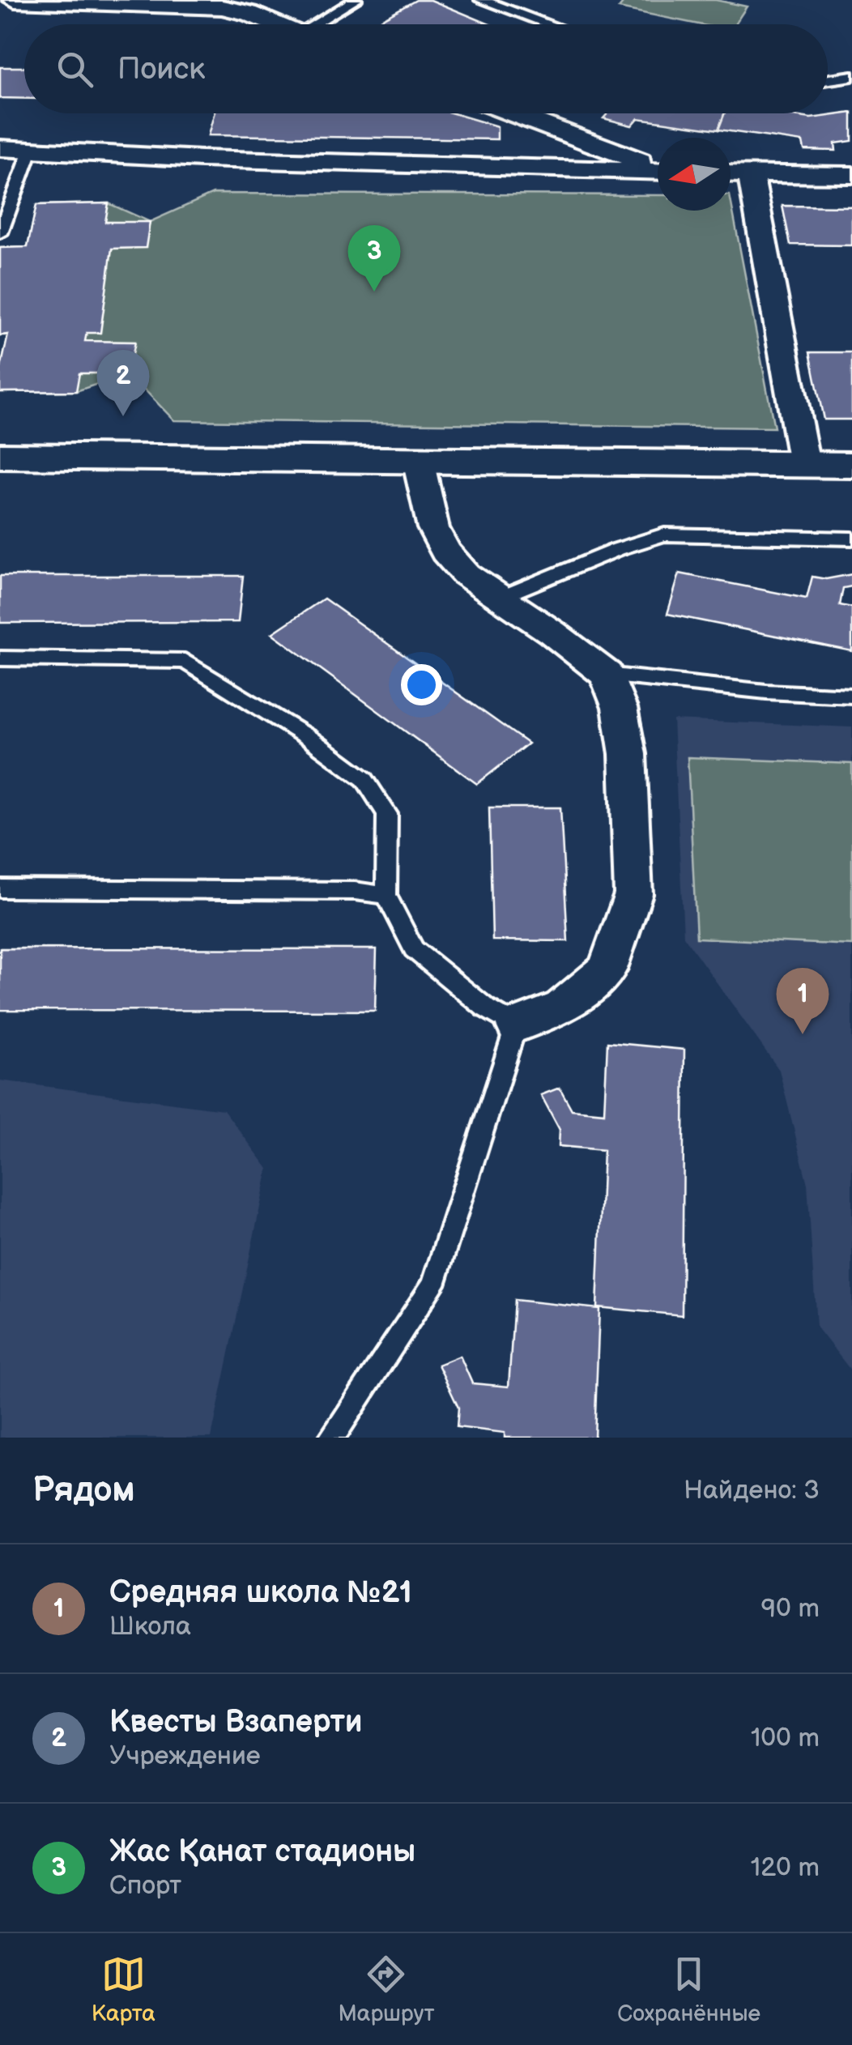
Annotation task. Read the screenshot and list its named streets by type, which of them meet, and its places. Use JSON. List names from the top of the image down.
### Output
{
  "north": "left",
  "page": {
    "search": "Поиск",
    "pins": ["3", "2", "1"],
    "heading": ["Рядом", "Найдено: 3"],
    "list": [
      {
        "mark": "1",
        "name": "Средняя школа №21",
        "note": "Школа",
        "value": "90 m"
      },
      {
        "mark": "2",
        "name": "Квесты Взаперти",
        "note": "Учреждение",
        "value": "100 m"
      },
      {
        "mark": "3",
        "name": "Жас Қанат стадионы",
        "note": "Спорт",
        "value": "120 m"
      }
    ],
    "nav": ["Карта", "Маршрут", "Сохранённые"]
  }
}
